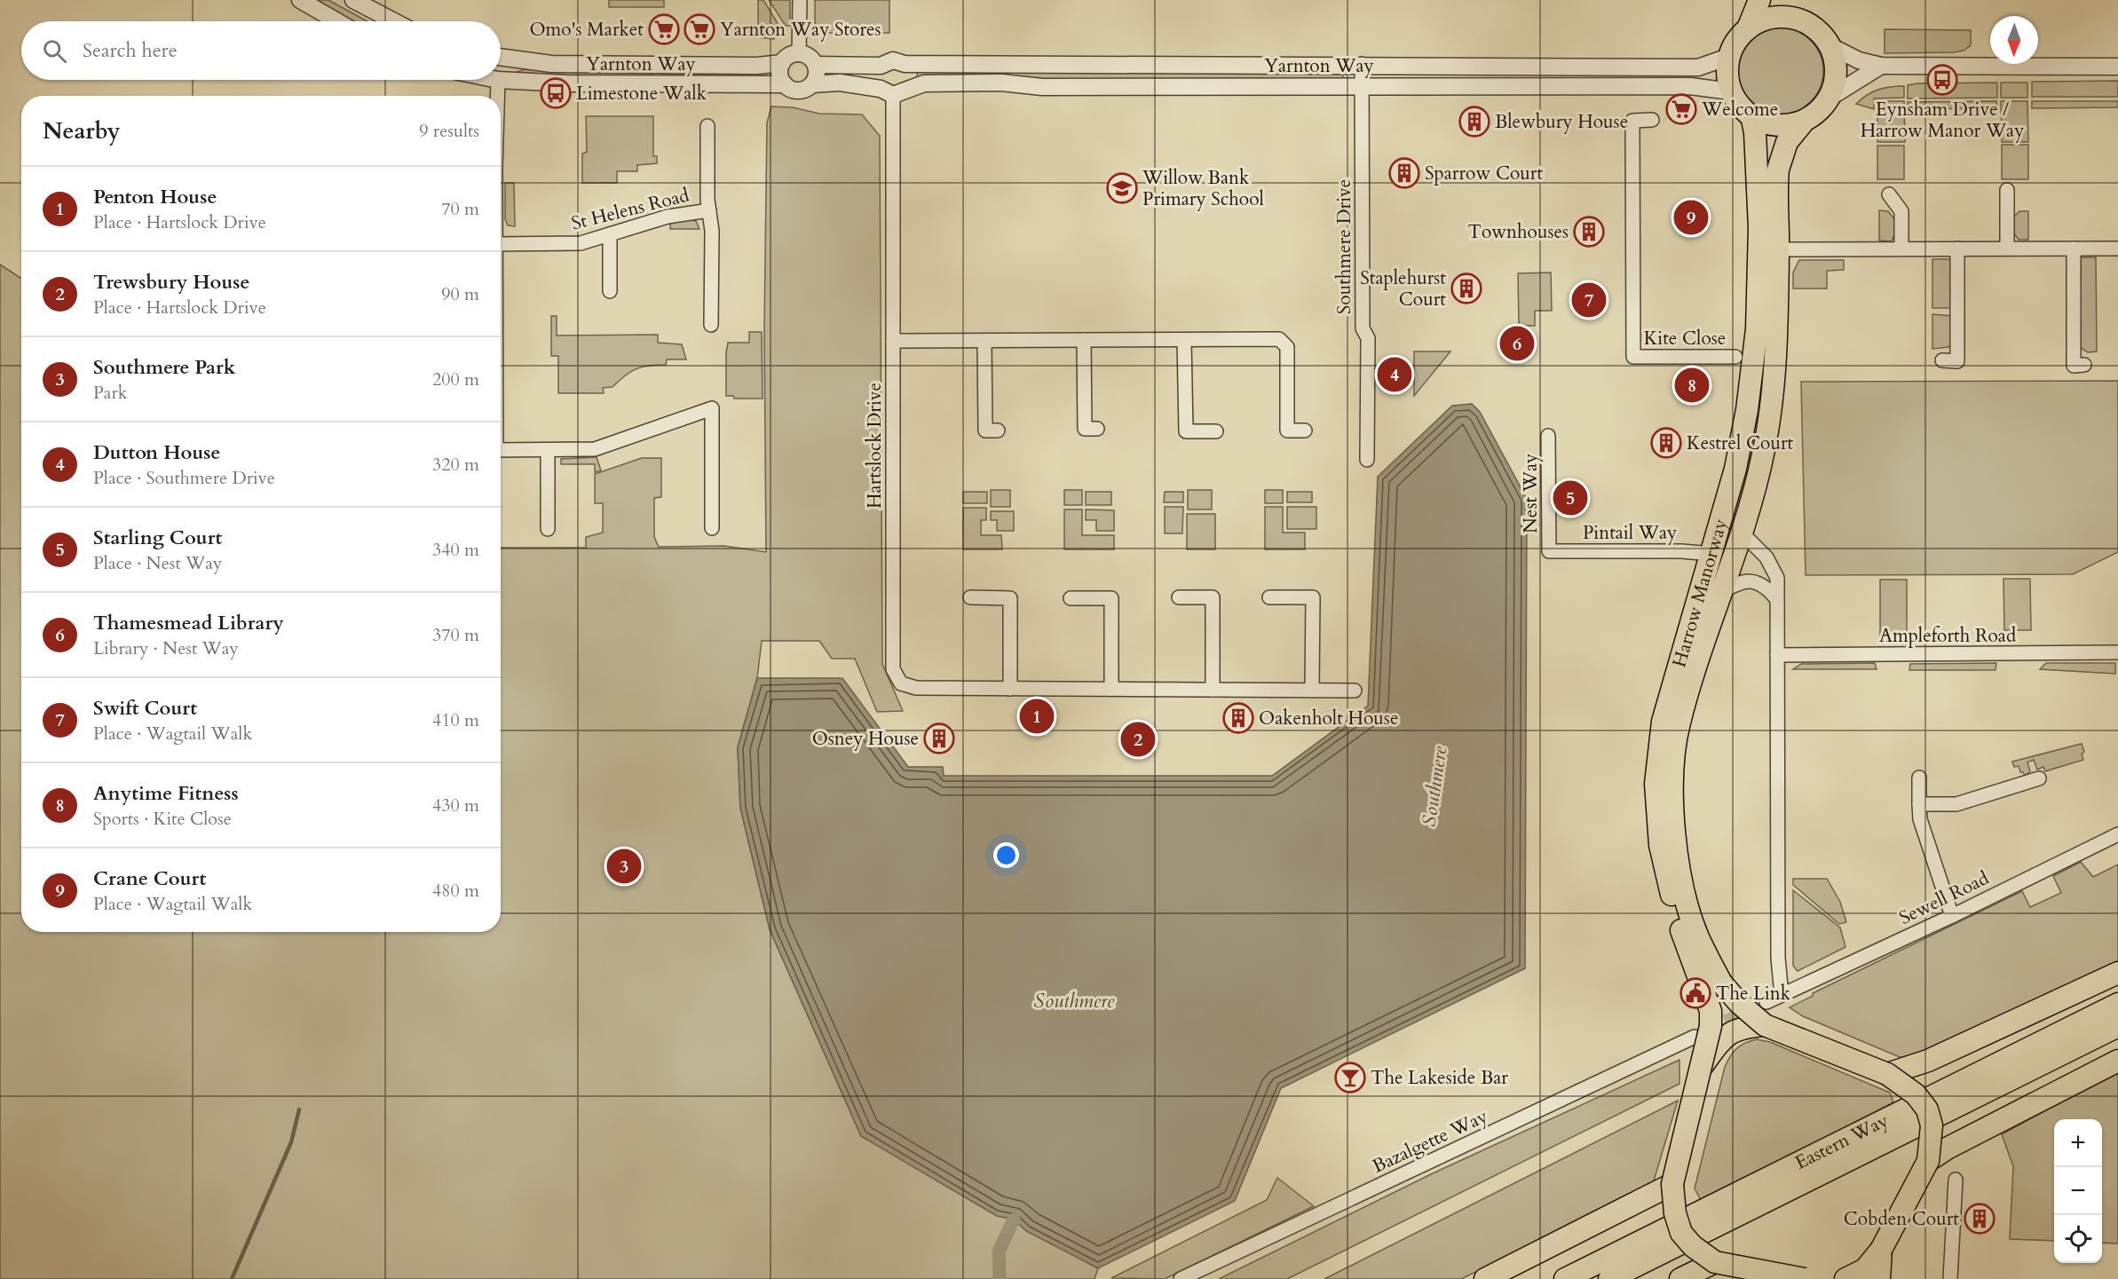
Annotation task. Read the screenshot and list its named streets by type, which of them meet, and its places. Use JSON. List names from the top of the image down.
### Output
{
  "streets": {
    "main road": ["Harrow Manorway", "Eastern Way"],
    "street": [
      "Yarnton Way",
      "St Helens Road",
      "Southmere Drive",
      "Kite Close",
      "Hartslock Drive",
      "Nest Way",
      "Pintail Way",
      "Ampleforth Road",
      "Sewell Road",
      "Bazalgette Way"
    ]
  },
  "crossings": [
    ["Yarnton Way", "Southmere Drive"],
    ["Yarnton Way", "Hartslock Drive"],
    ["Yarnton Way", "Harrow Manorway"],
    ["Nest Way", "Pintail Way"],
    ["Pintail Way", "Harrow Manorway"],
    ["Harrow Manorway", "Ampleforth Road"],
    ["Harrow Manorway", "Sewell Road"]
  ],
  "water": ["Southmere"],
  "places": {
    "supermarket": ["Omo's Market", "Yarnton Way Stores", "Welcome"],
    "bus stop": ["Eynsham Drive / Harrow Manor Way", "Limestone Walk"],
    "building": [
      "Blewbury House",
      "Sparrow Court",
      "Townhouses",
      "Staplehurst Court",
      "Kestrel Court",
      "Oakenholt House",
      "Osney House",
      "Cobden Court"
    ],
    "school or university": ["Willow Bank Primary School"],
    "public building": ["The Link"],
    "bar": ["The Lakeside Bar"]
  },
  "north": "bottom",
  "page": {
    "search": "Search here",
    "heading": ["Nearby", "9 results"],
    "list": [
      {
        "mark": "1",
        "name": "Penton House",
        "note": "Place · Hartslock Drive",
        "value": "70 m"
      },
      {
        "mark": "2",
        "name": "Trewsbury House",
        "note": "Place · Hartslock Drive",
        "value": "90 m"
      },
      {
        "mark": "3",
        "name": "Southmere Park",
        "note": "Park",
        "value": "200 m"
      },
      {
        "mark": "4",
        "name": "Dutton House",
        "note": "Place · Southmere Drive",
        "value": "320 m"
      },
      {
        "mark": "5",
        "name": "Starling Court",
        "note": "Place · Nest Way",
        "value": "340 m"
      },
      {
        "mark": "6",
        "name": "Thamesmead Library",
        "note": "Library · Nest Way",
        "value": "370 m"
      },
      {
        "mark": "7",
        "name": "Swift Court",
        "note": "Place · Wagtail Walk",
        "value": "410 m"
      },
      {
        "mark": "8",
        "name": "Anytime Fitness",
        "note": "Sports · Kite Close",
        "value": "430 m"
      },
      {
        "mark": "9",
        "name": "Crane Court",
        "note": "Place · Wagtail Walk",
        "value": "480 m"
      }
    ],
    "pins": [
      "9",
      "7",
      "6",
      "4",
      "8",
      "5",
      "1",
      "2",
      "3"
    ],
    "map_buttons": ["+", "−"]
  }
}
